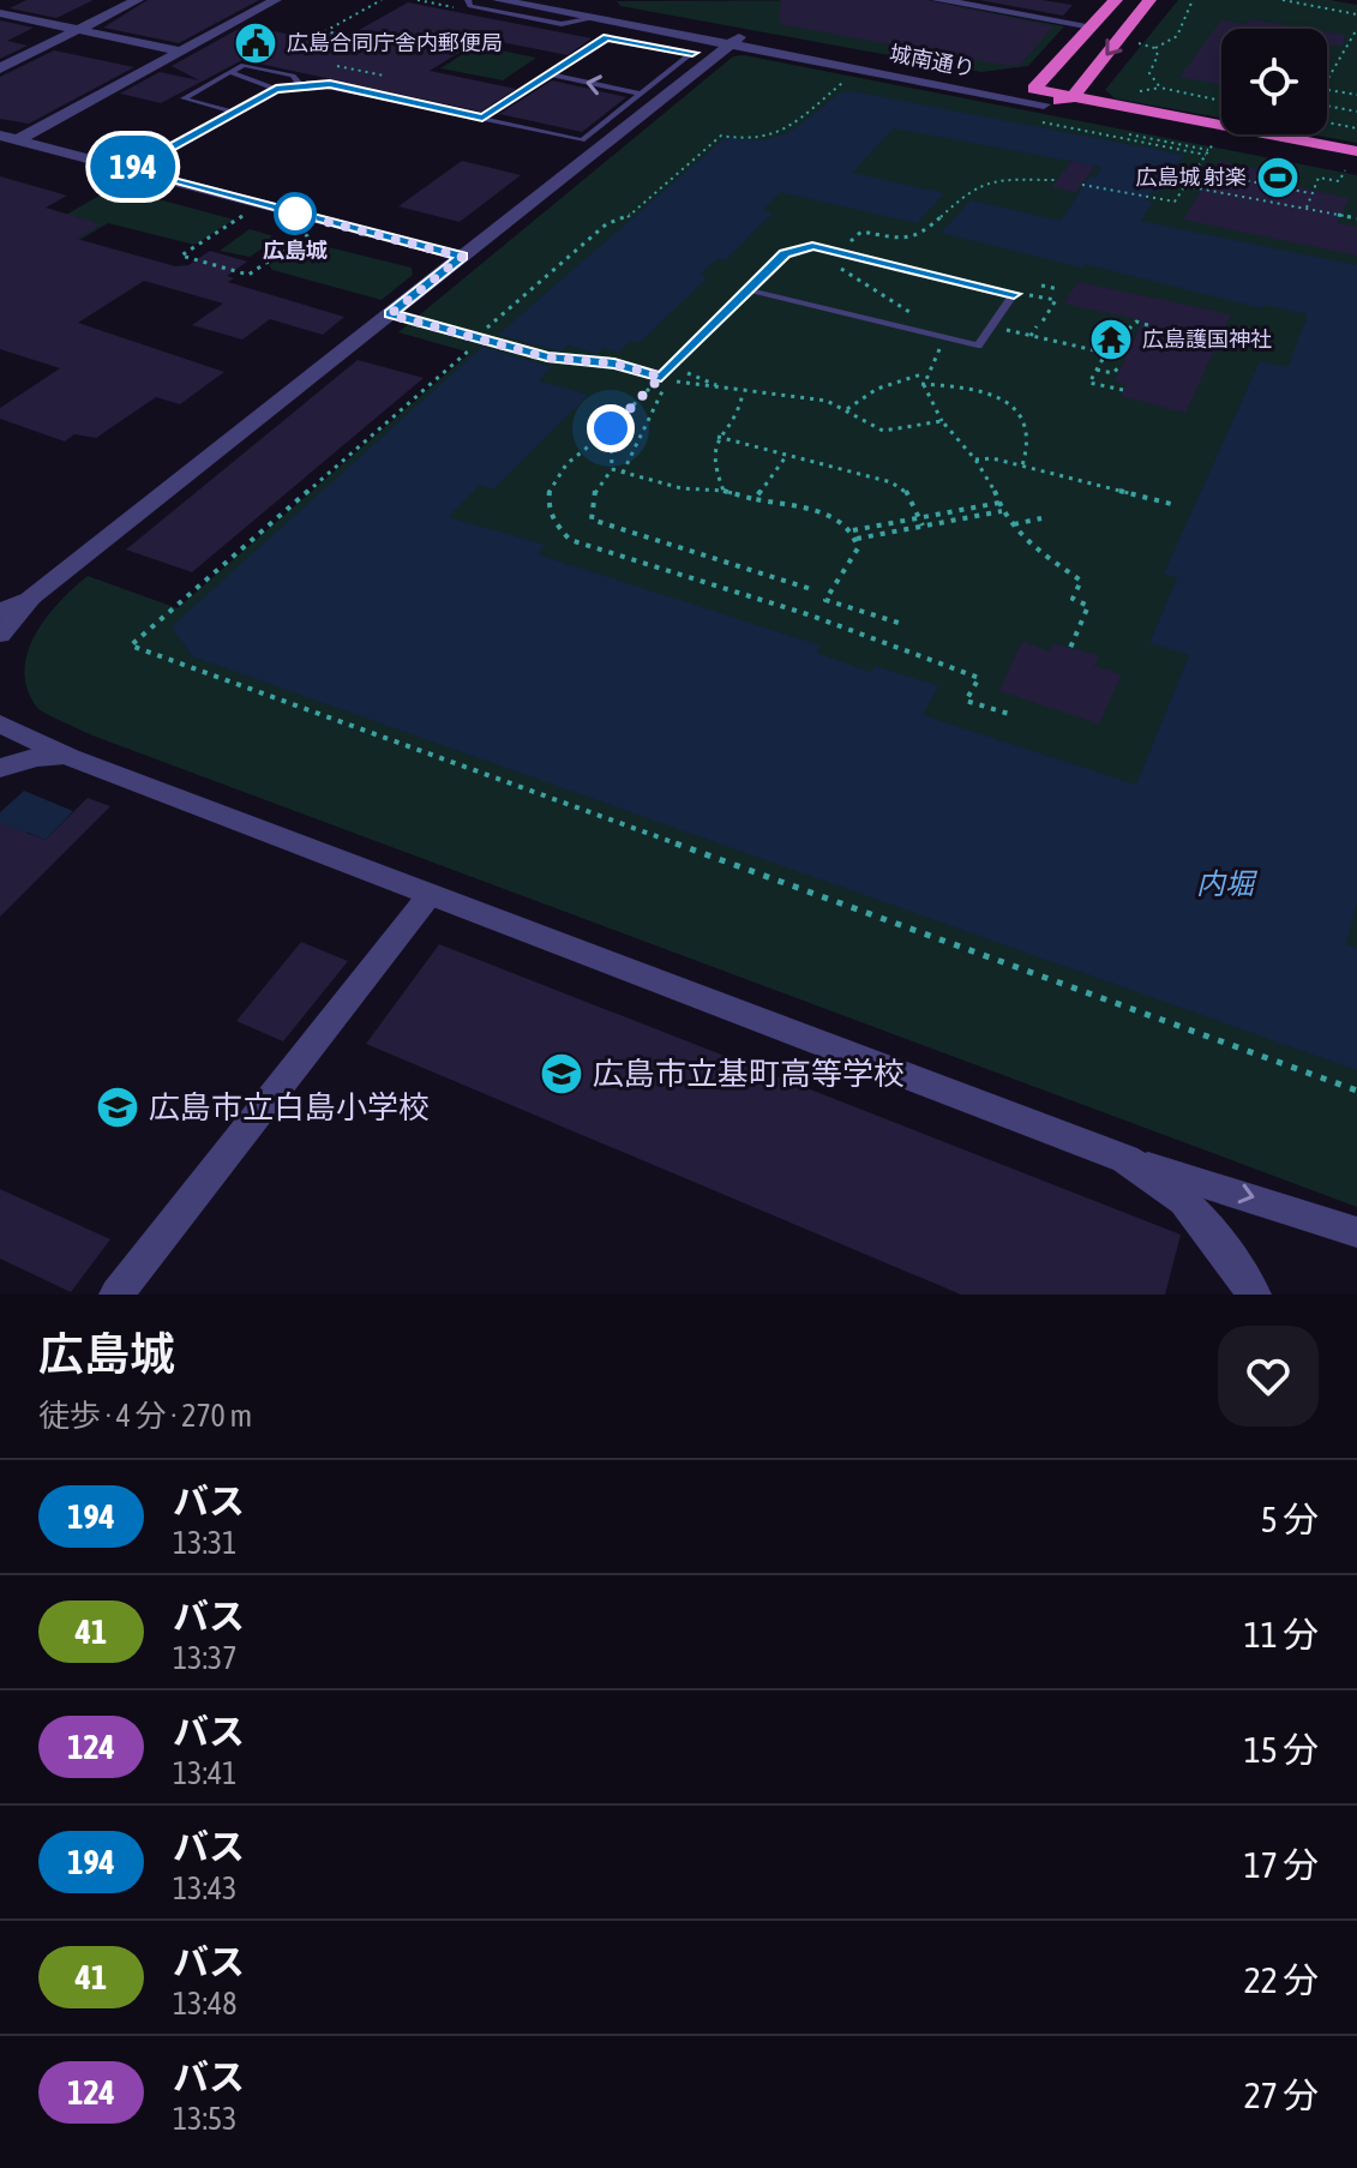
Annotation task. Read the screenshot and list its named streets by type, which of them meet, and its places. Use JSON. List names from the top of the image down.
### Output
{
  "streets": {
    "highway": ["城南通り"]
  },
  "water": ["内堀"],
  "places": {
    "public building": ["広島合同庁舎内郵便局"],
    "sports": ["広島城 射楽"],
    "other": ["広島城"],
    "temple": ["広島護国神社"],
    "school or university": ["広島市立基町高等学校", "広島市立白島小学校"]
  },
  "lines": ["bus line 194"],
  "page": {
    "on_map": "194",
    "heading": ["広島城", "徒歩 · 4 分 · 270 m"],
    "list": [
      {
        "mark": "194",
        "name": "バス",
        "note": "13:31",
        "value": "5 分"
      },
      {
        "mark": "41",
        "name": "バス",
        "note": "13:37",
        "value": "11 分"
      },
      {
        "mark": "124",
        "name": "バス",
        "note": "13:41",
        "value": "15 分"
      },
      {
        "mark": "194",
        "name": "バス",
        "note": "13:43",
        "value": "17 分"
      },
      {
        "mark": "41",
        "name": "バス",
        "note": "13:48",
        "value": "22 分"
      },
      {
        "mark": "124",
        "name": "バス",
        "note": "13:53",
        "value": "27 分"
      }
    ]
  }
}
